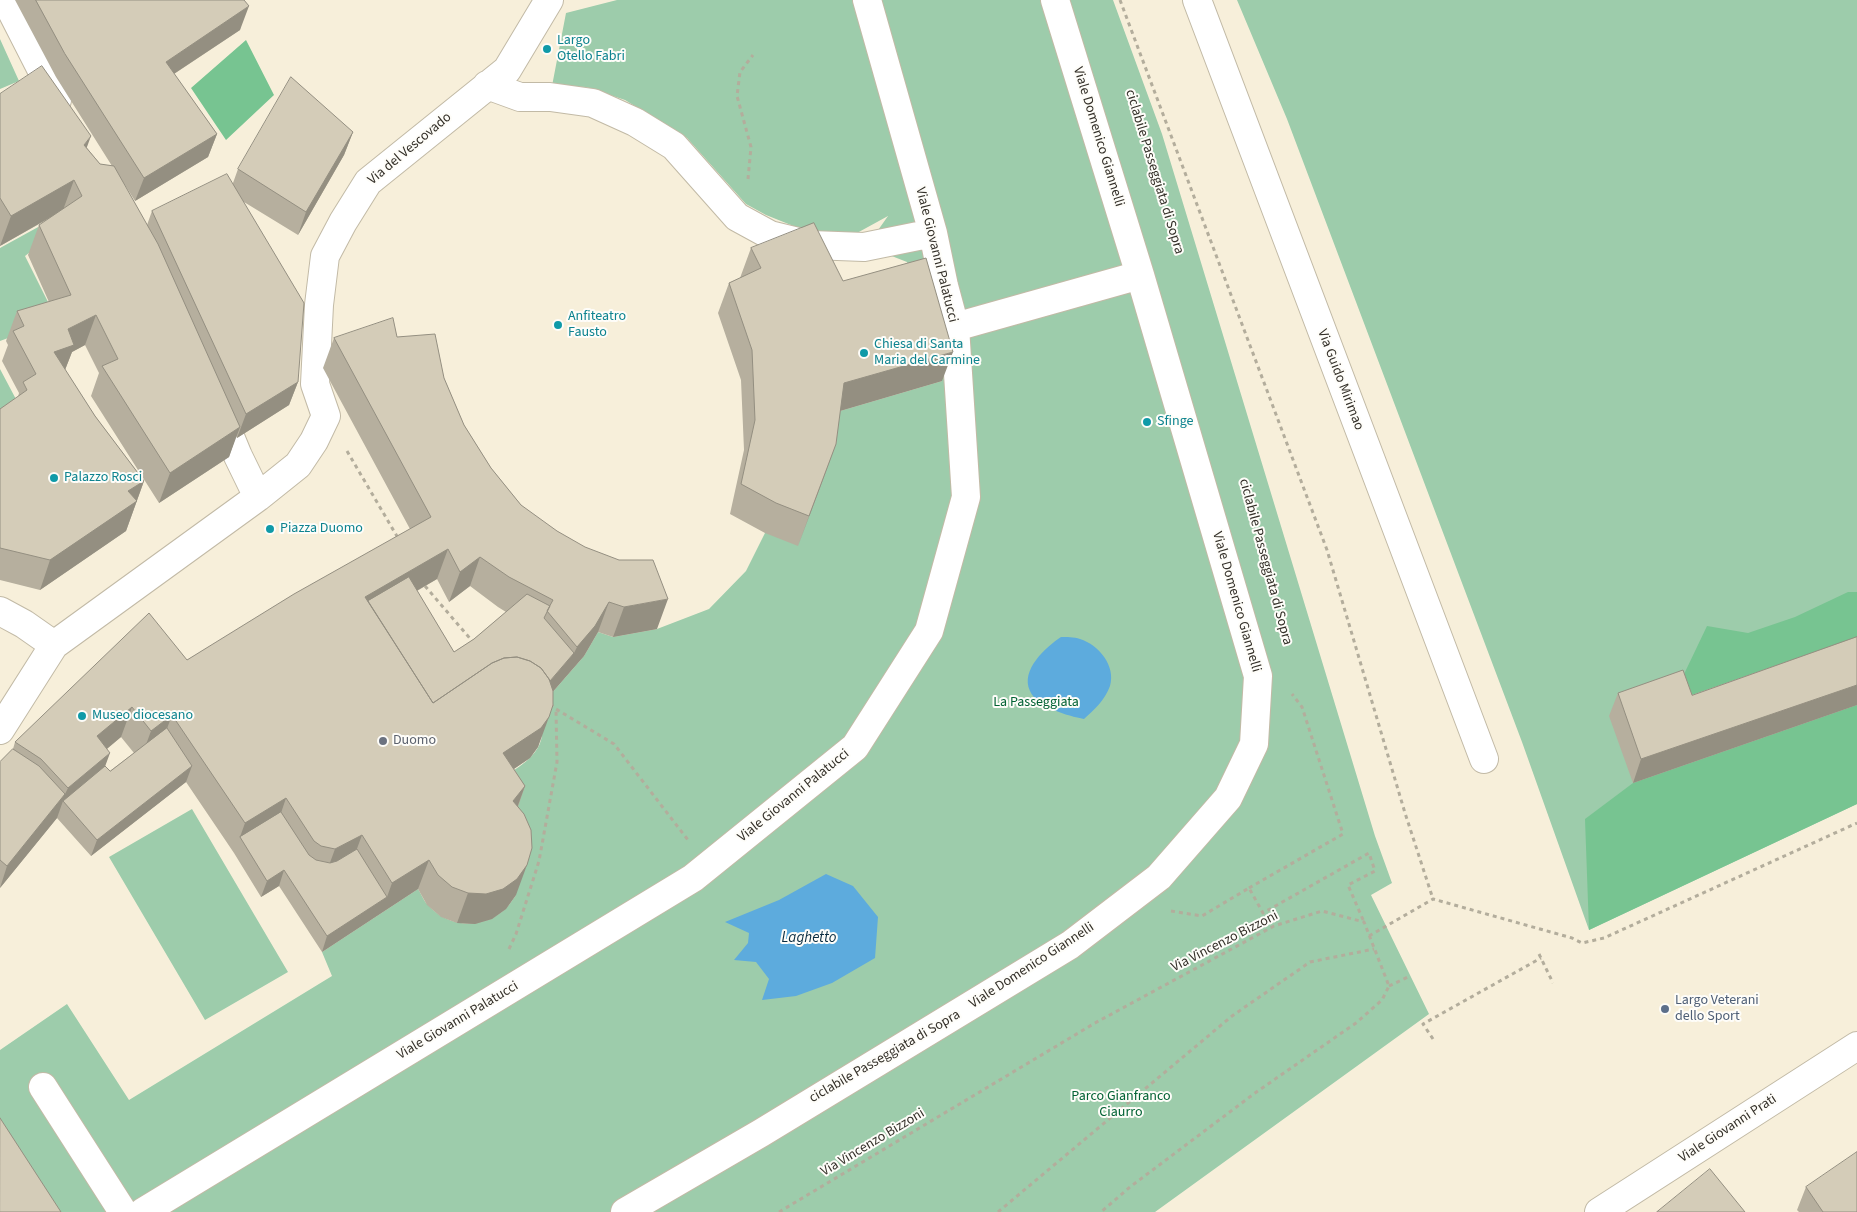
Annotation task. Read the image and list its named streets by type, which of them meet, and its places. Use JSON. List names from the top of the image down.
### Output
{
  "streets": {
    "street": [
      "Viale Domenico Giannelli",
      "Via del Vescovado",
      "Viale Giovanni Palatucci",
      "Via Guido Mirimao",
      "Viale Giovanni Prati"
    ],
    "path": ["Via Vincenzo Bizzoni"]
  },
  "water": ["Laghetto"],
  "parks": ["La Passeggiata", "Parco Gianfranco Ciaurro"],
  "places": [
    "Largo Otello Fabri",
    "Anfiteatro Fausto",
    "Chiesa di Santa Maria del Carmine",
    "Sfinge",
    "Palazzo Rosci",
    "Piazza Duomo",
    "Museo diocesano",
    "Duomo",
    "Largo Veterani dello Sport"
  ]
}
